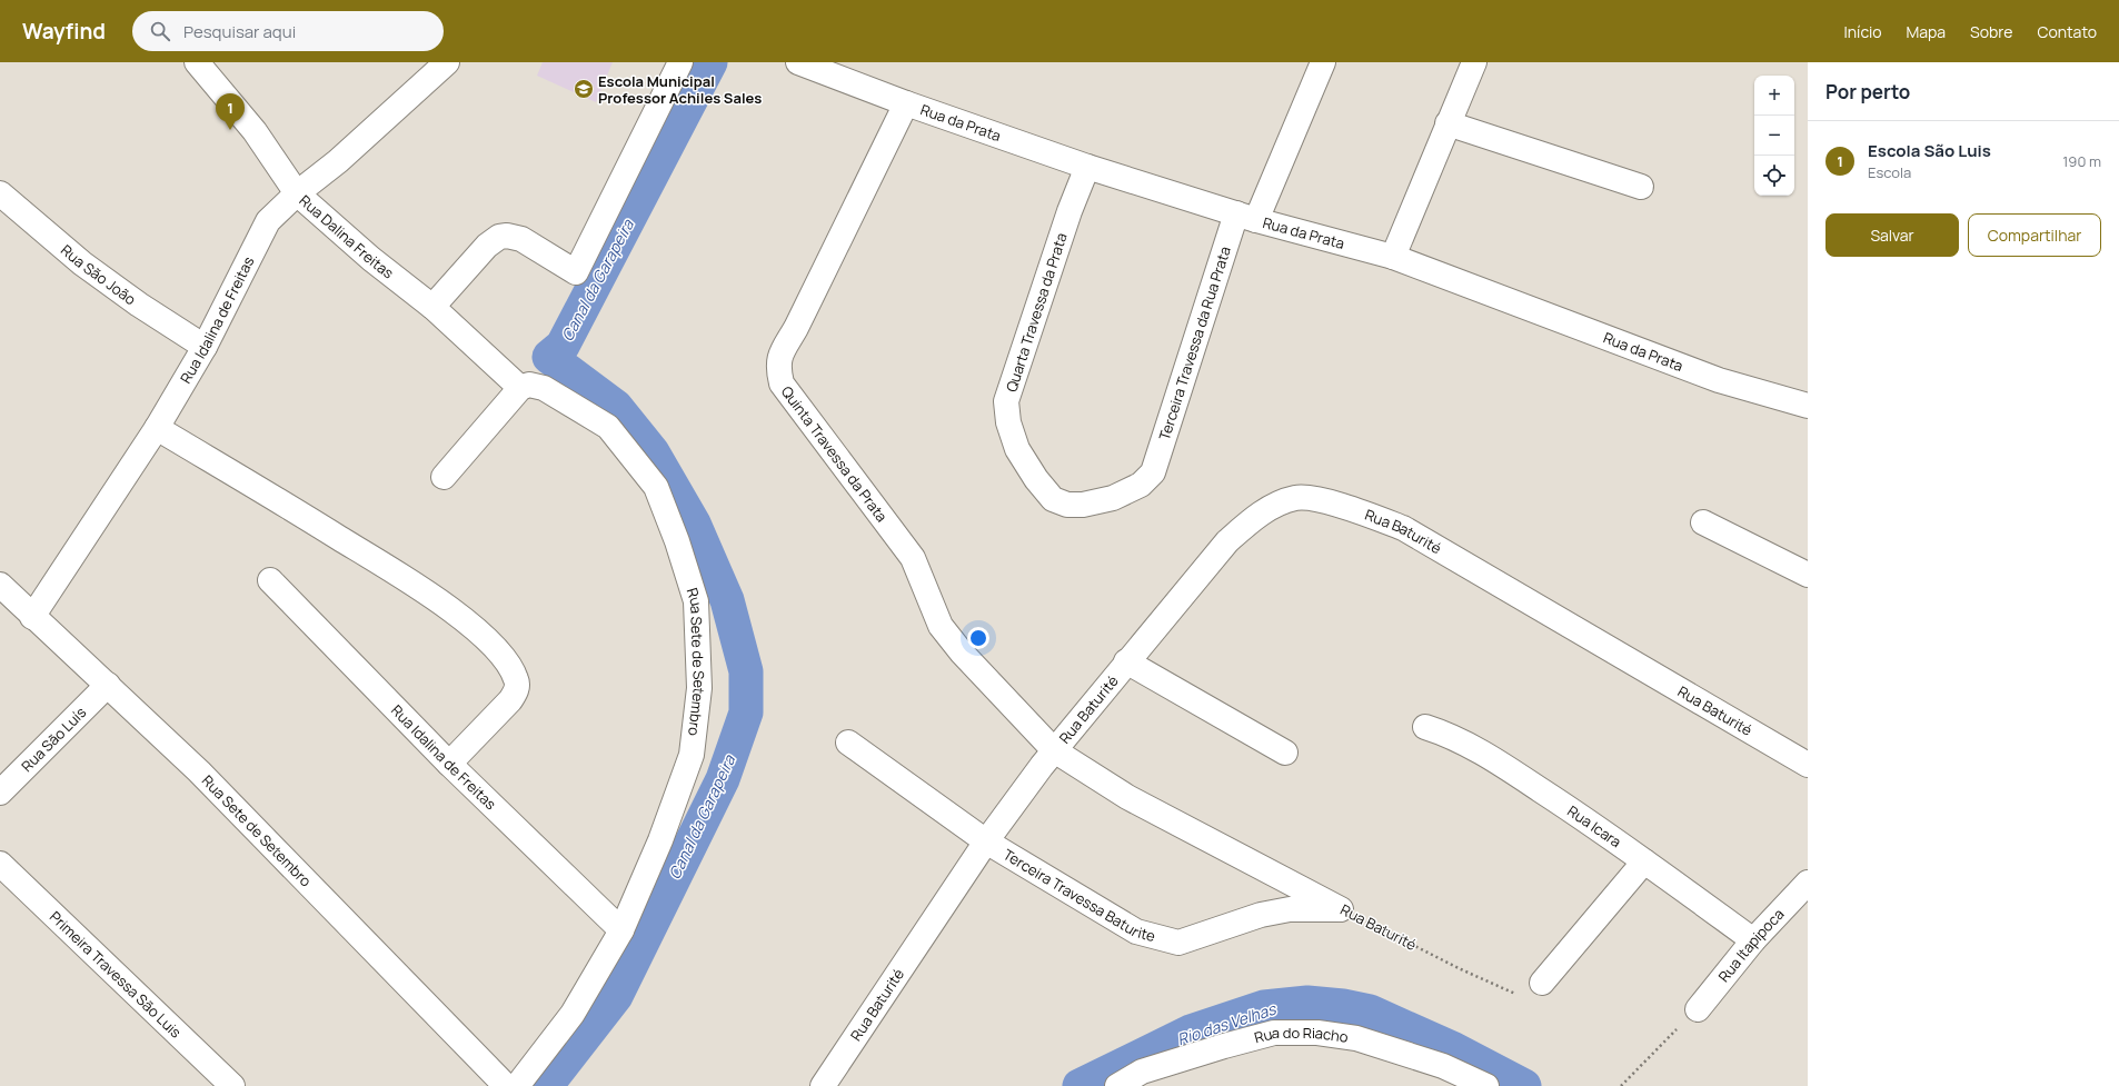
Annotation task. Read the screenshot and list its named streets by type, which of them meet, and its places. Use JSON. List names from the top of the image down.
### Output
{
  "streets": {
    "street": [
      "Rua da Prata",
      "Rua Dalina Freitas",
      "Rua São João",
      "Quarta Travessa da Prata",
      "Rua Idalina de Freitas",
      "Terceira Travessa da Rua Prata",
      "Quinta Travessa da Prata",
      "Rua Baturité",
      "Rua Sete de Setembro",
      "Rua São Luís",
      "Rua Icara",
      "Terceira Travessa Baturite",
      "Rua Itapipoca",
      "Primeira Travessa São Luis",
      "Rua do Riacho"
    ]
  },
  "crossings": [
    ["Rua da Prata", "Quarta Travessa da Prata"],
    ["Rua da Prata", "Terceira Travessa da Rua Prata"],
    ["Rua da Prata", "Quinta Travessa da Prata"],
    ["Rua Dalina Freitas", "Rua Idalina de Freitas"],
    ["Rua Dalina Freitas", "Rua Sete de Setembro"],
    ["Rua São João", "Rua Idalina de Freitas"],
    ["Quarta Travessa da Prata", "Terceira Travessa da Rua Prata"],
    ["Rua Idalina de Freitas", "Rua Sete de Setembro"],
    ["Quinta Travessa da Prata", "Rua Baturité"],
    ["Rua Baturité", "Terceira Travessa Baturite"],
    ["Rua Sete de Setembro", "Rua São Luís"],
    ["Rua Icara", "Rua Itapipoca"]
  ],
  "water": ["Canal da Garapeira", "Rio das Velhas"],
  "places": {
    "school or university": ["Escola Municipal Professor Achiles Sales"]
  },
  "page": {
    "header": "Wayfind",
    "search": "Pesquisar aqui",
    "nav": [
      "Início",
      "Mapa",
      "Sobre",
      "Contato"
    ],
    "heading": "Por perto",
    "map_buttons": ["+", "−"],
    "pins": "1",
    "list": [
      {
        "mark": "1",
        "name": "Escola São Luis",
        "note": "Escola",
        "value": "190 m"
      }
    ],
    "buttons": ["Salvar", "Compartilhar"]
  }
}
